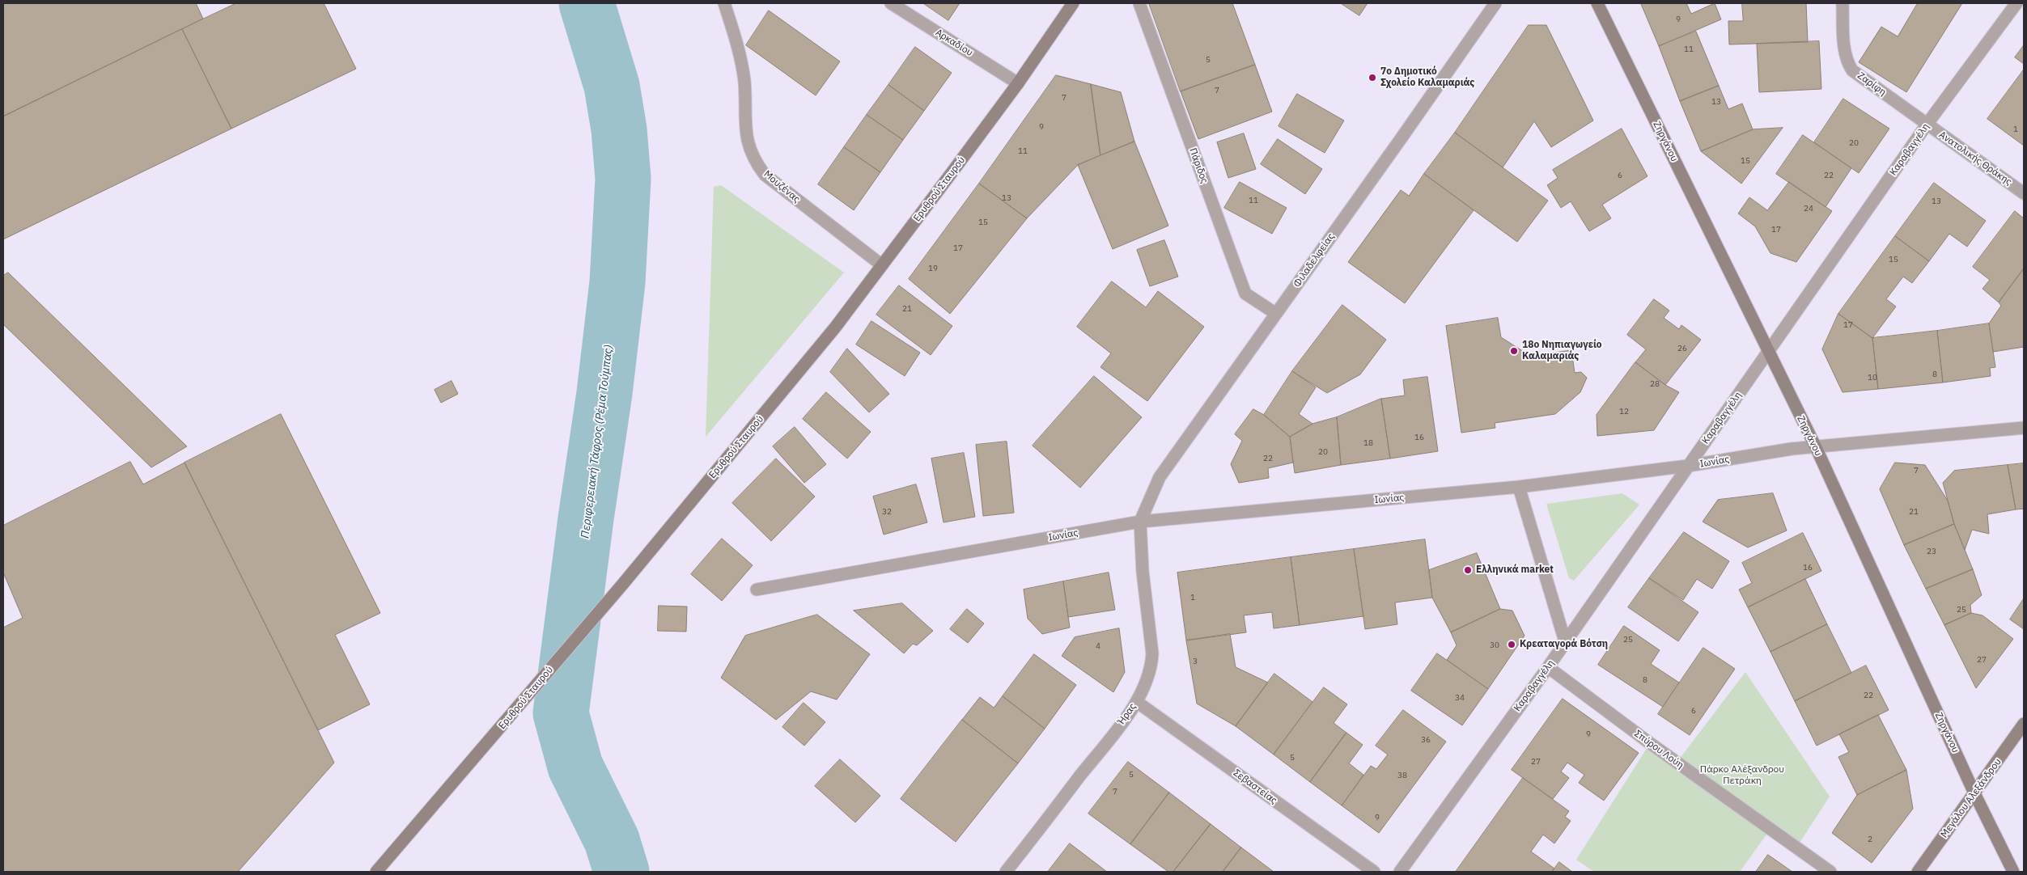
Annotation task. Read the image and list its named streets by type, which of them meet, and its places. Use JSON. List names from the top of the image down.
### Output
{
  "streets": {
    "street": [
      "Αρκαδίου",
      "Ζαρίφη",
      "Ζηργάνου",
      "Καραβαγγέλη",
      "Ανατολικής Θράκης",
      "Πάριδος",
      "Μουζένας",
      "Ερυθρού Σταυρού",
      "Φιλαδελφείας",
      "Ιωνίας",
      "Ήρας",
      "Σπύρου Λούη",
      "Σεβαστείας",
      "Μεγάλου Αλεξάνδρου"
    ]
  },
  "crossings": [
    ["Αρκαδίου", "Ερυθρού Σταυρού"],
    ["Ζαρίφη", "Καραβαγγέλη"],
    ["Ζαρίφη", "Ανατολικής Θράκης"],
    ["Ζηργάνου", "Καραβαγγέλη"],
    ["Ζηργάνου", "Ιωνίας"],
    ["Ζηργάνου", "Μεγάλου Αλεξάνδρου"],
    ["Καραβαγγέλη", "Ανατολικής Θράκης"],
    ["Καραβαγγέλη", "Ιωνίας"],
    ["Καραβαγγέλη", "Σπύρου Λούη"],
    ["Πάριδος", "Φιλαδελφείας"],
    ["Μουζένας", "Ερυθρού Σταυρού"],
    ["Φιλαδελφείας", "Ιωνίας"],
    ["Φιλαδελφείας", "Ήρας"],
    ["Ιωνίας", "Ήρας"],
    ["Ήρας", "Σεβαστείας"]
  ],
  "water": ["Περιφερειακή Τάφρος (Ρέμα Τούμπας)"],
  "parks": ["Πάρκο Αλέξανδρου Πετράκη"],
  "places": [
    "7o Δημοτικό Σχολείο Καλαμαριάς",
    "18ο Νηπιαγωγείο Καλαμαριάς",
    "Ελληνικά market",
    "Κρεαταγορά Βότση"
  ],
  "house_numbers": [
    "9",
    "11",
    "5",
    "7",
    "7",
    "13",
    "9",
    "1",
    "20",
    "11",
    "15",
    "6",
    "22",
    "13",
    "11",
    "13",
    "24",
    "15",
    "17",
    "17",
    "15",
    "19",
    "21",
    "17",
    "26",
    "8",
    "10",
    "28",
    "12",
    "16",
    "18",
    "20",
    "22",
    "7",
    "32",
    "21",
    "23",
    "16",
    "1",
    "25",
    "25",
    "30",
    "4",
    "27",
    "3",
    "8",
    "22",
    "34",
    "6",
    "9",
    "36",
    "5",
    "27",
    "5",
    "38",
    "7",
    "9",
    "2"
  ]
}
